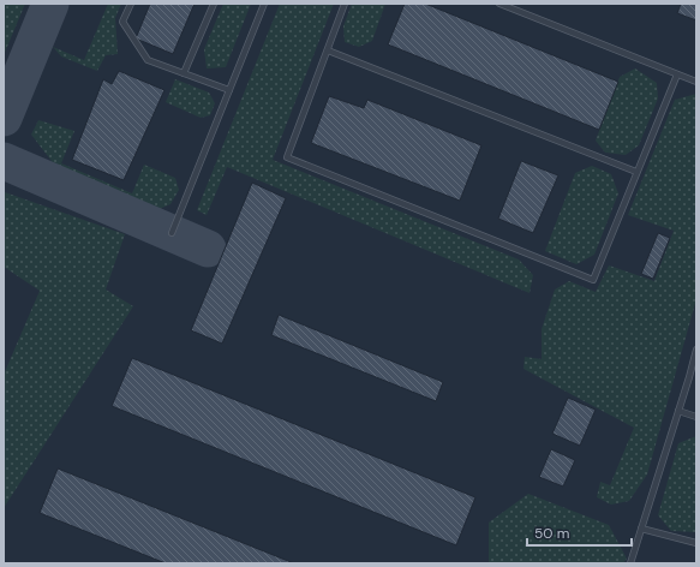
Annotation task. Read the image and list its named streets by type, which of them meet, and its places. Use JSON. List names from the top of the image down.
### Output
{
  "scale_bar": "50 m"
}
